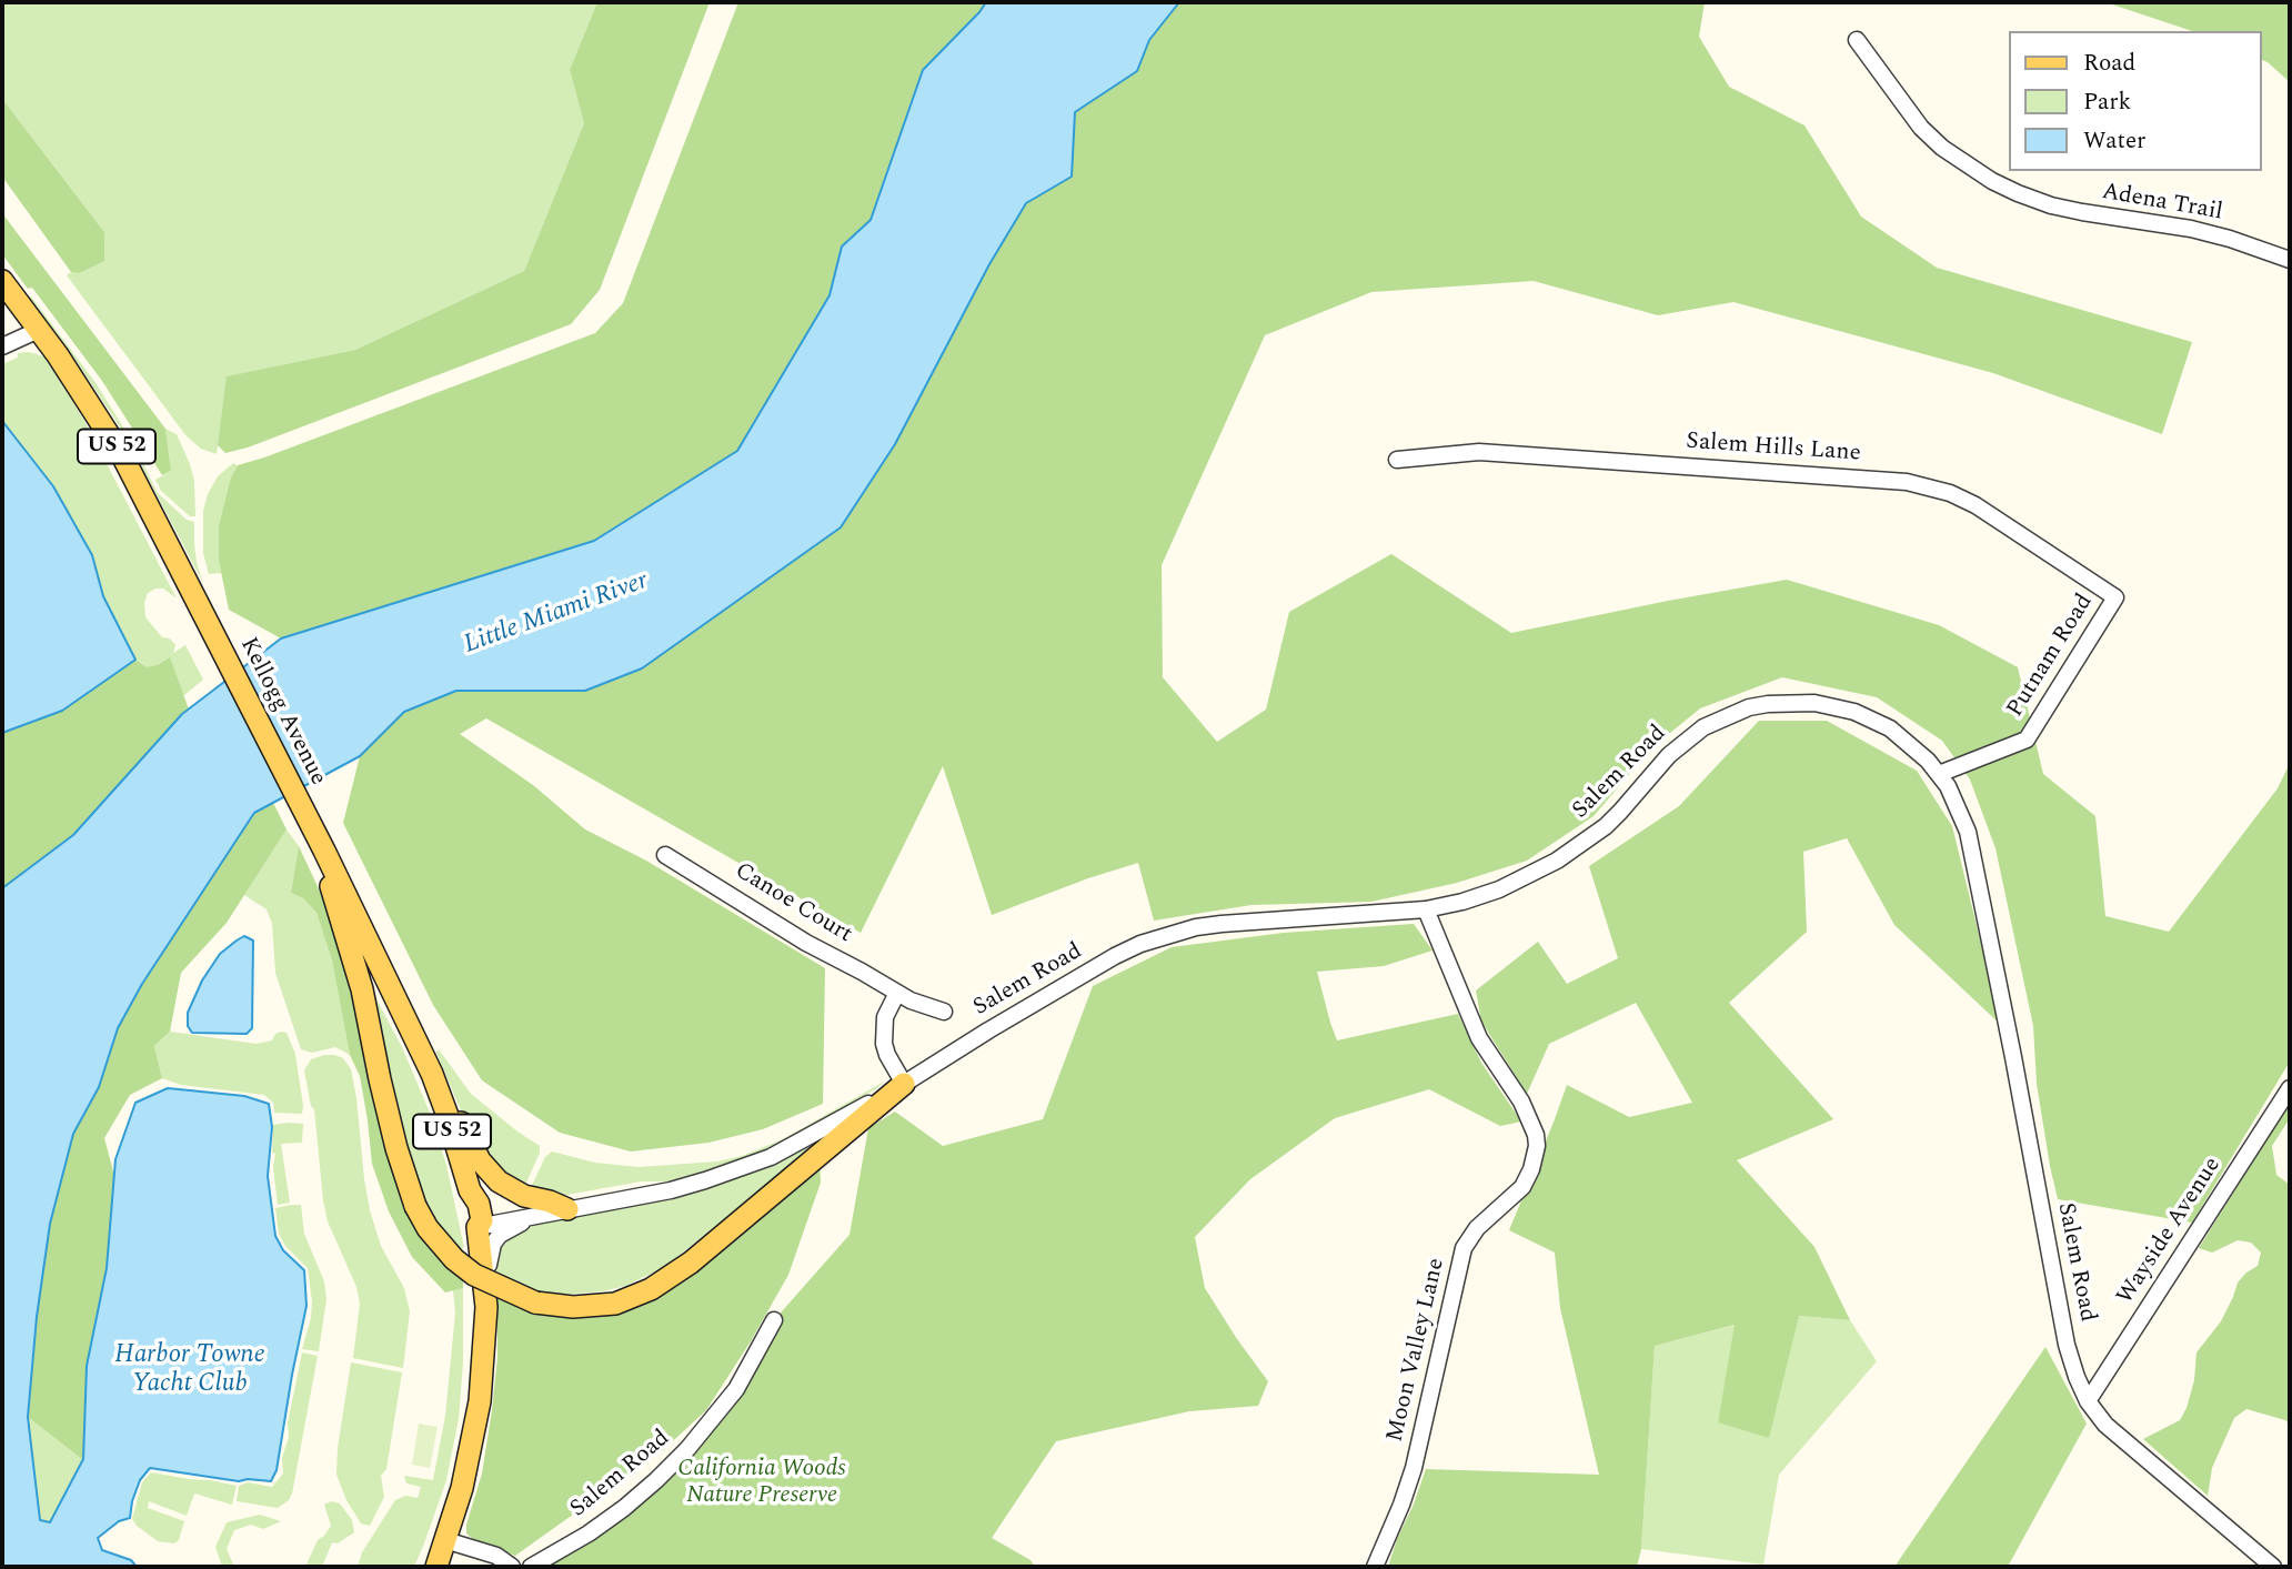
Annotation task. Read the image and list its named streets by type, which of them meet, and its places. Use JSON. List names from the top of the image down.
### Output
{
  "streets": {
    "main road": ["US 52", "Kellogg Avenue"],
    "street": [
      "Adena Trail",
      "Salem Hills Lane",
      "Putnam Road",
      "Salem Road",
      "Canoe Court",
      "Wayside Avenue",
      "Moon Valley Lane"
    ]
  },
  "crossings": [
    ["Salem Hills Lane", "Putnam Road"],
    ["Putnam Road", "Salem Road"],
    ["Kellogg Avenue", "Salem Road"],
    ["Salem Road", "Wayside Avenue"],
    ["Salem Road", "Moon Valley Lane"]
  ],
  "water": ["Little Miami River", "Harbor Towne Yacht Club"],
  "parks": ["California Woods Nature Preserve"],
  "legend": ["Road", "Park", "Water"]
}
